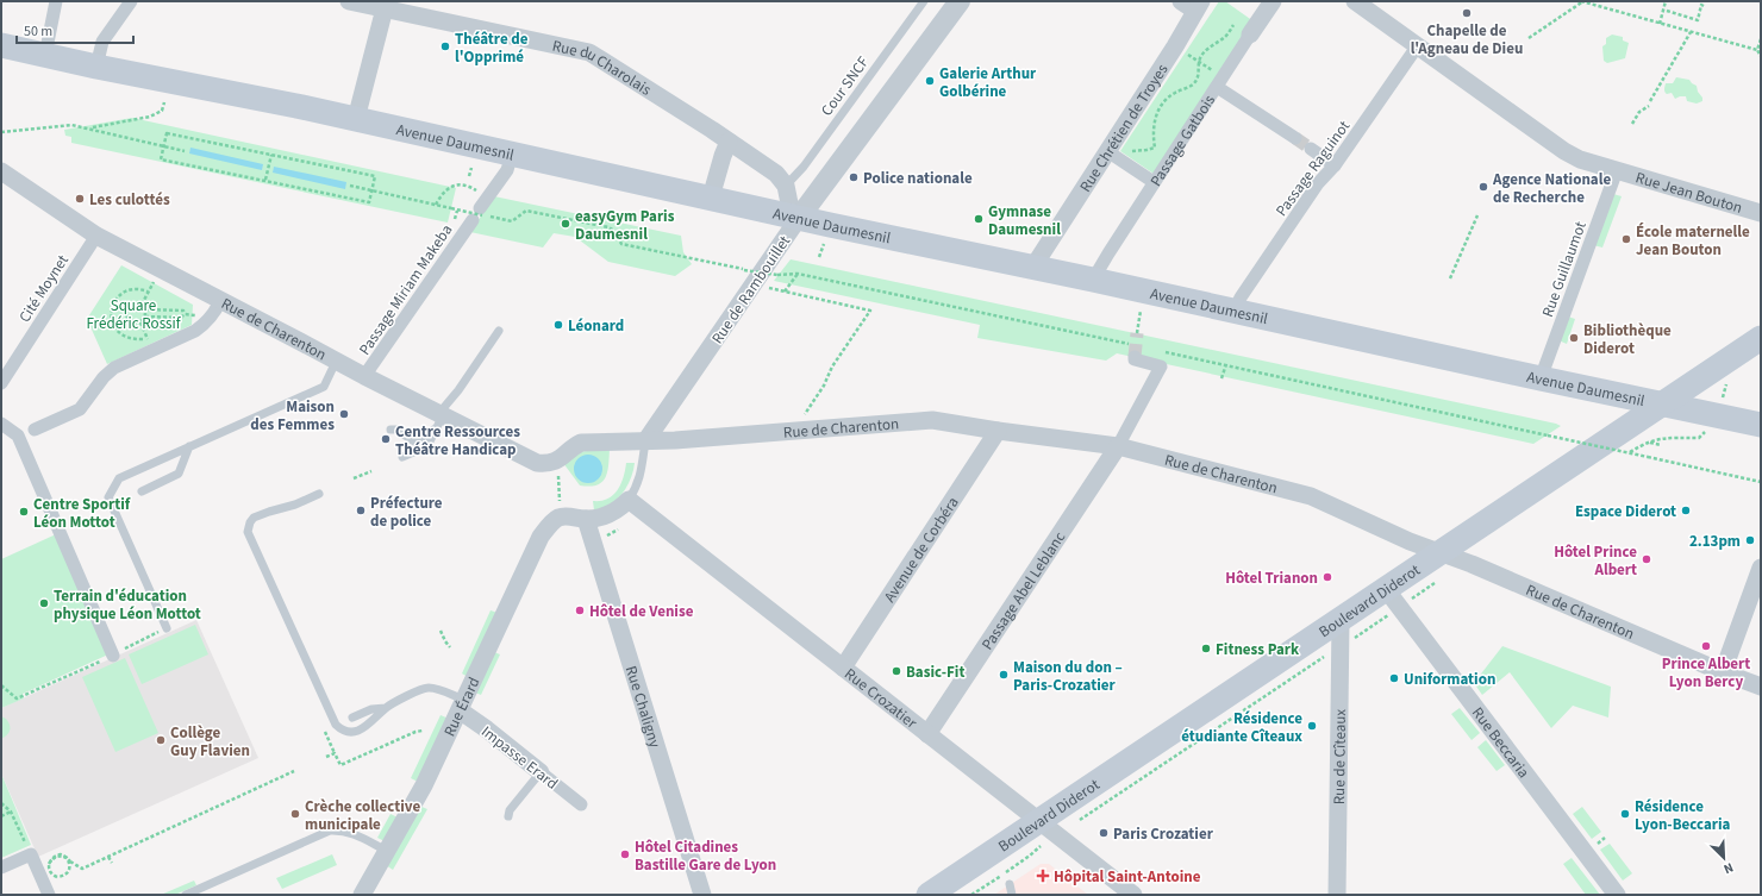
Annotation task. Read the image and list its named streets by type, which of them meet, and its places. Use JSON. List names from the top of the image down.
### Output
{
  "streets": {
    "main road": ["Avenue Daumesnil", "Boulevard Diderot"],
    "street": [
      "Rue du Charolais",
      "Rue Chrétien de Troyes",
      "Passage Gatbois",
      "Passage Raguinot",
      "Rue Jean Bouton",
      "Rue Guillaumot",
      "Cité Moynet",
      "Passage Miriam Makeba",
      "Rue de Rambouillet",
      "Rue de Charenton",
      "Avenue de Corbéra",
      "Passage Abel Leblanc",
      "Rue Crozatier",
      "Rue Érard",
      "Rue Chaligny",
      "Rue Beccaria",
      "Impasse Erard",
      "Rue de Cîteaux"
    ],
    "lane": ["Cour SNCF"]
  },
  "crossings": [
    ["Rue du Charolais", "Cour SNCF"],
    ["Rue Chrétien de Troyes", "Avenue Daumesnil"],
    ["Passage Gatbois", "Avenue Daumesnil"],
    ["Avenue Daumesnil", "Passage Raguinot"],
    ["Avenue Daumesnil", "Rue Guillaumot"],
    ["Avenue Daumesnil", "Passage Miriam Makeba"],
    ["Avenue Daumesnil", "Rue de Rambouillet"],
    ["Avenue Daumesnil", "Boulevard Diderot"],
    ["Passage Raguinot", "Rue Jean Bouton"],
    ["Rue Jean Bouton", "Rue Guillaumot"],
    ["Cité Moynet", "Rue de Charenton"],
    ["Passage Miriam Makeba", "Rue de Charenton"],
    ["Rue de Rambouillet", "Rue de Charenton"],
    ["Rue de Charenton", "Avenue de Corbéra"],
    ["Rue de Charenton", "Passage Abel Leblanc"],
    ["Rue de Charenton", "Boulevard Diderot"],
    ["Avenue de Corbéra", "Rue Crozatier"],
    ["Passage Abel Leblanc", "Rue Crozatier"],
    ["Boulevard Diderot", "Rue Crozatier"],
    ["Boulevard Diderot", "Rue Beccaria"],
    ["Boulevard Diderot", "Rue de Cîteaux"],
    ["Rue Érard", "Impasse Erard"]
  ],
  "parks": ["Square Frédéric Rossif"],
  "places": {
    "other": [
      "Chapelle de l'Agneau de Dieu",
      "Théâtre de l'Opprimé",
      "Galerie Arthur Golbérine",
      "Police nationale",
      "Agence Nationale de Recherche",
      "Les culottés",
      "Gymnase Daumesnil",
      "easyGym Paris Daumesnil",
      "École maternelle Jean Bouton",
      "Léonard",
      "Bibliothèque Diderot",
      "Maison des Femmes",
      "Centre Ressources Théâtre Handicap",
      "Préfecture de police",
      "Espace Diderot",
      "Centre Sportif Léon Mottot",
      "2.13pm",
      "Hôtel Prince Albert",
      "Hôtel Trianon",
      "Terrain d'éducation physique Léon Mottot",
      "Hôtel de Venise",
      "Prince Albert Lyon Bercy",
      "Fitness Park",
      "Basic-Fit",
      "Maison du don – Paris-Crozatier",
      "Uniformation",
      "Résidence étudiante Cîteaux",
      "Collège Guy Flavien",
      "Crèche collective municipale",
      "Résidence Lyon-Beccaria",
      "Paris Crozatier",
      "Hôtel Citadines Bastille Gare de Lyon"
    ],
    "health": ["Hôpital Saint-Antoine"]
  },
  "scale_bar": "50 m",
  "north": "bottom right"
}
